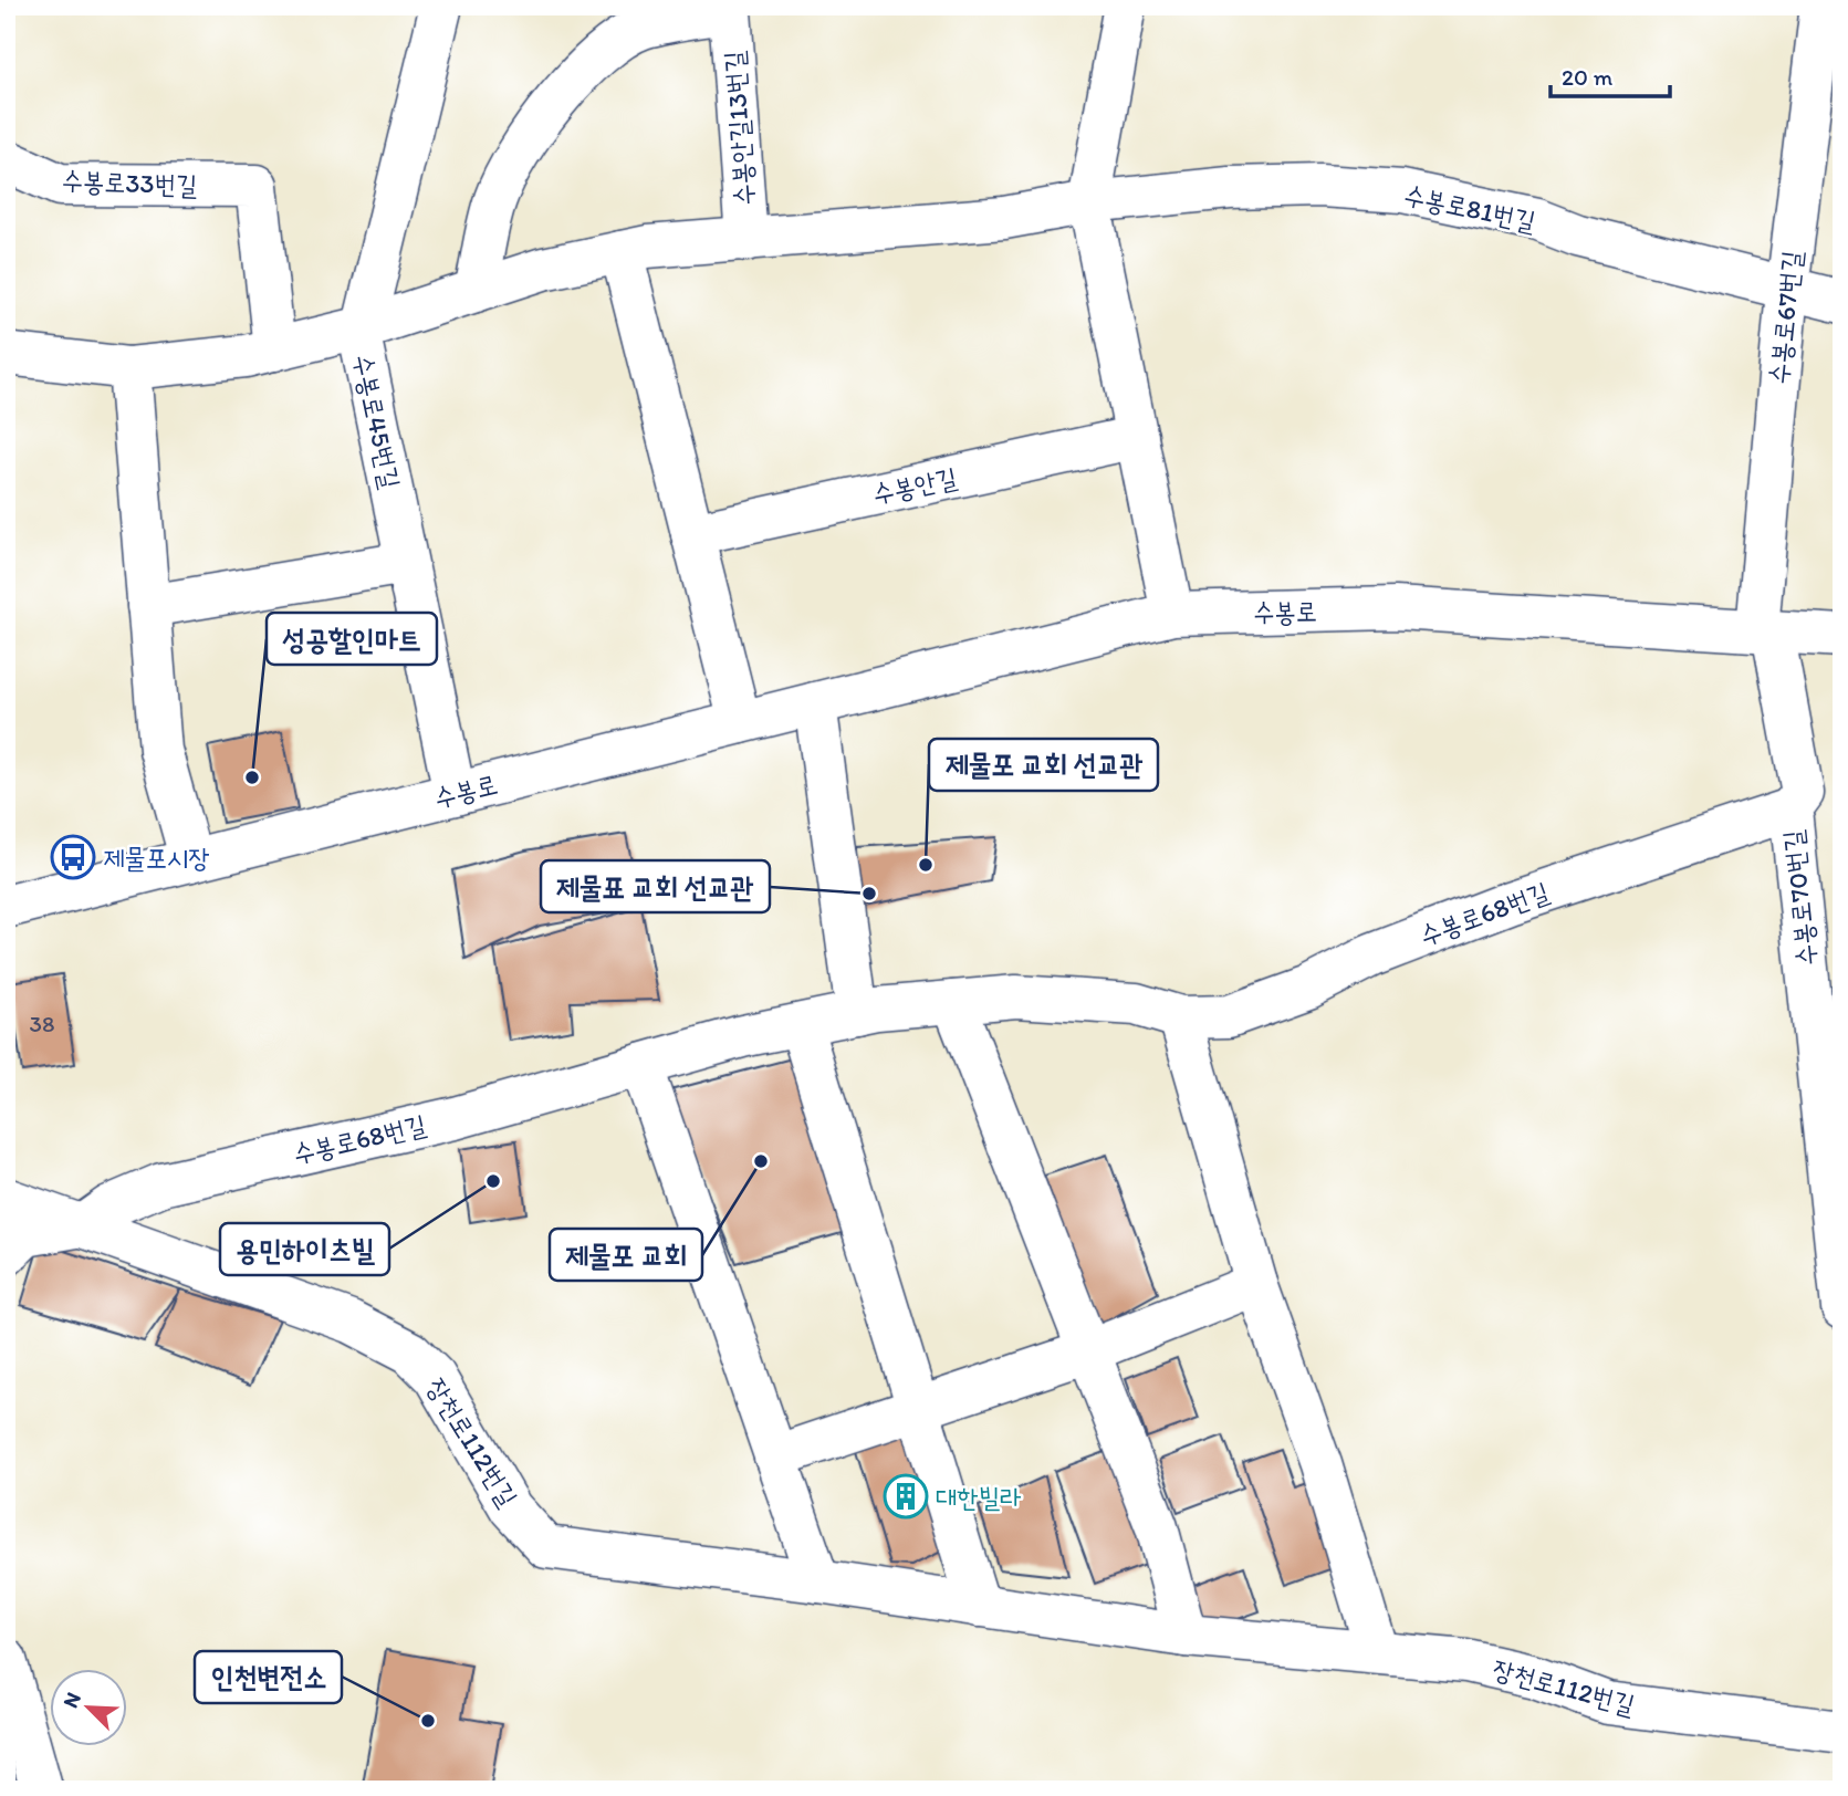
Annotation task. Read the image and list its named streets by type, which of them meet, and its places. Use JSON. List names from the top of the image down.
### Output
{
  "streets": {
    "street": [
      "수봉안길13번길",
      "수봉로33번길",
      "수봉로81번길",
      "수봉로67번길",
      "수봉로45번길",
      "수봉안길",
      "수봉로",
      "수봉로70번길",
      "수봉로68번길",
      "장천로112번길"
    ]
  },
  "crossings": [
    ["수봉안길13번길", "수봉로33번길"],
    ["수봉안길13번길", "수봉로81번길"],
    ["수봉안길13번길", "수봉로45번길"],
    ["수봉로81번길", "수봉로67번길"],
    ["수봉로67번길", "수봉로"],
    ["수봉로67번길", "수봉로70번길"],
    ["수봉로45번길", "수봉로"],
    ["수봉로", "수봉로70번길"],
    ["수봉로70번길", "수봉로68번길"],
    ["수봉로68번길", "장천로112번길"]
  ],
  "places": {
    "other": [
      "성공할인마트",
      "제물포 교회 선교관",
      "제물표 교회 선교관",
      "제물포 교회",
      "용민하이츠빌",
      "인천변전소"
    ],
    "bus stop": ["제물포시장"],
    "building": ["대한빌라"]
  },
  "house_numbers": ["38"],
  "scale_bar": "20 m",
  "north": "top left"
}
